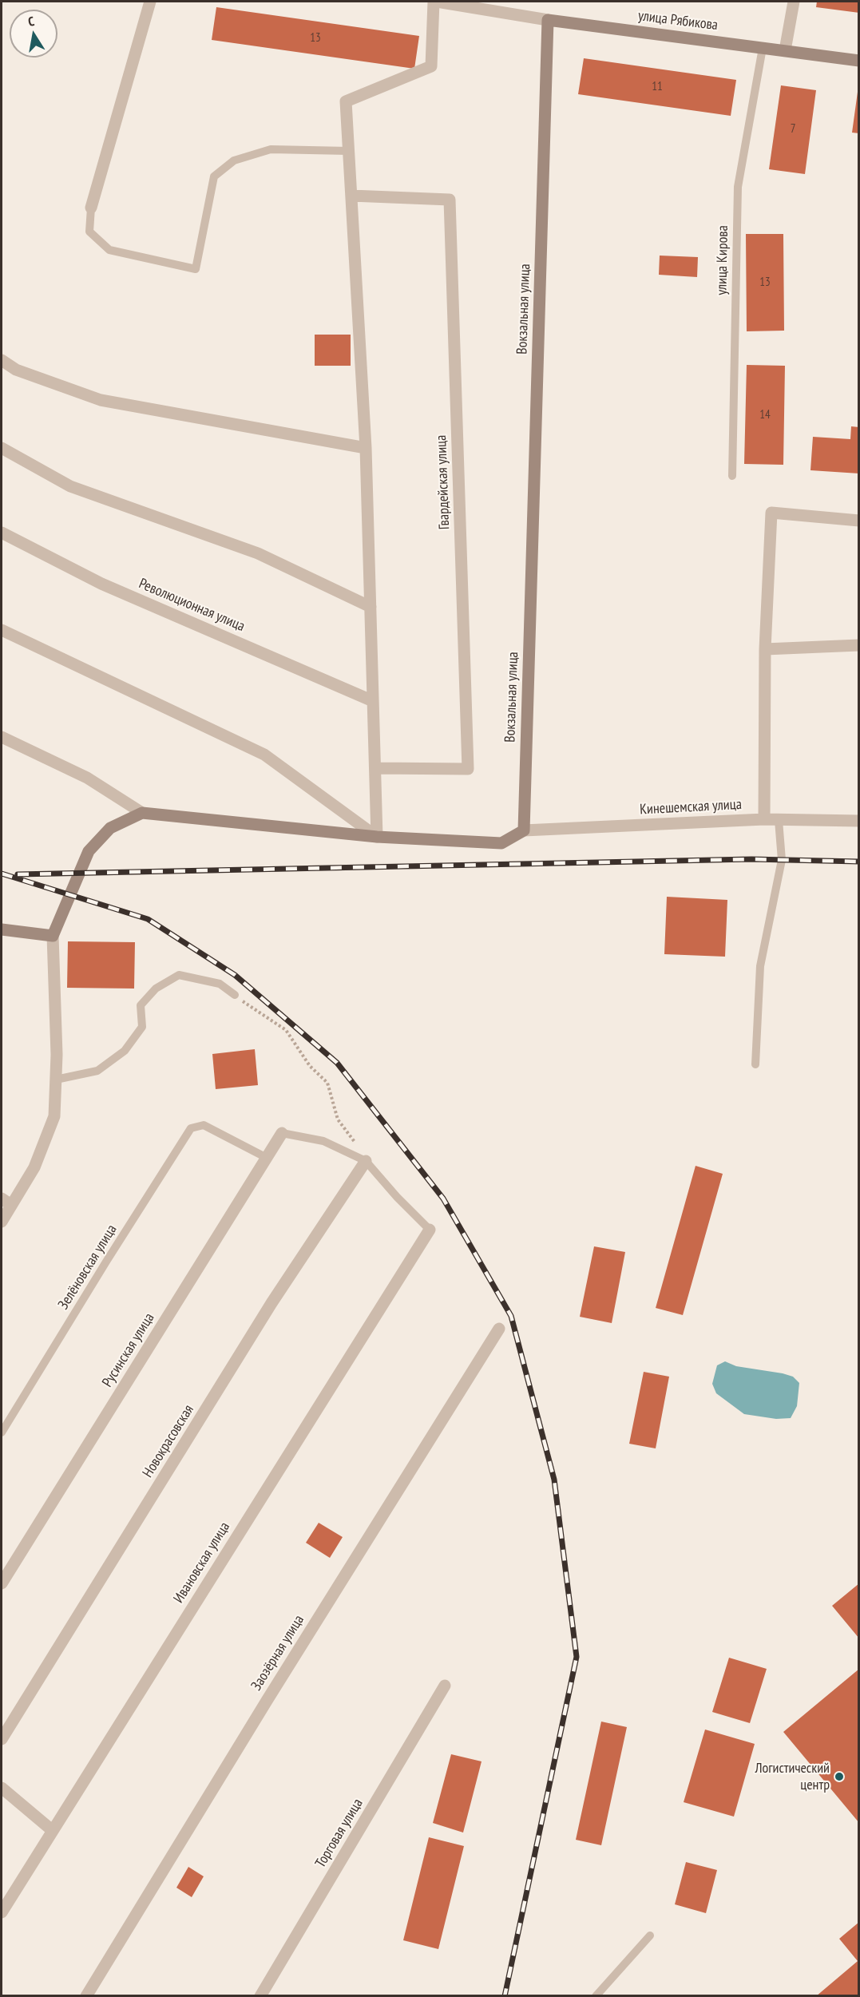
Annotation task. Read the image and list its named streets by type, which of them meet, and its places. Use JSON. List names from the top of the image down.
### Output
{
  "streets": {
    "main road": ["улица Рябикова", "Вокзальная улица"],
    "street": [
      "Гвардейская улица",
      "Революционная улица",
      "Кинешемская улица",
      "Русинская улица",
      "Новокрасовская",
      "Ивановская улица",
      "Заозёрная улица",
      "Торговая улица"
    ],
    "lane": ["улица Кирова", "Зелёновская улица"]
  },
  "crossings": [
    ["улица Рябикова", "улица Кирова"],
    ["улица Рябикова", "Вокзальная улица"],
    ["Вокзальная улица", "Кинешемская улица"],
    ["Зелёновская улица", "Русинская улица"]
  ],
  "places": ["Логистический центр"],
  "house_numbers": [
    "13",
    "11",
    "7",
    "13",
    "14"
  ],
  "north": "top"
}
